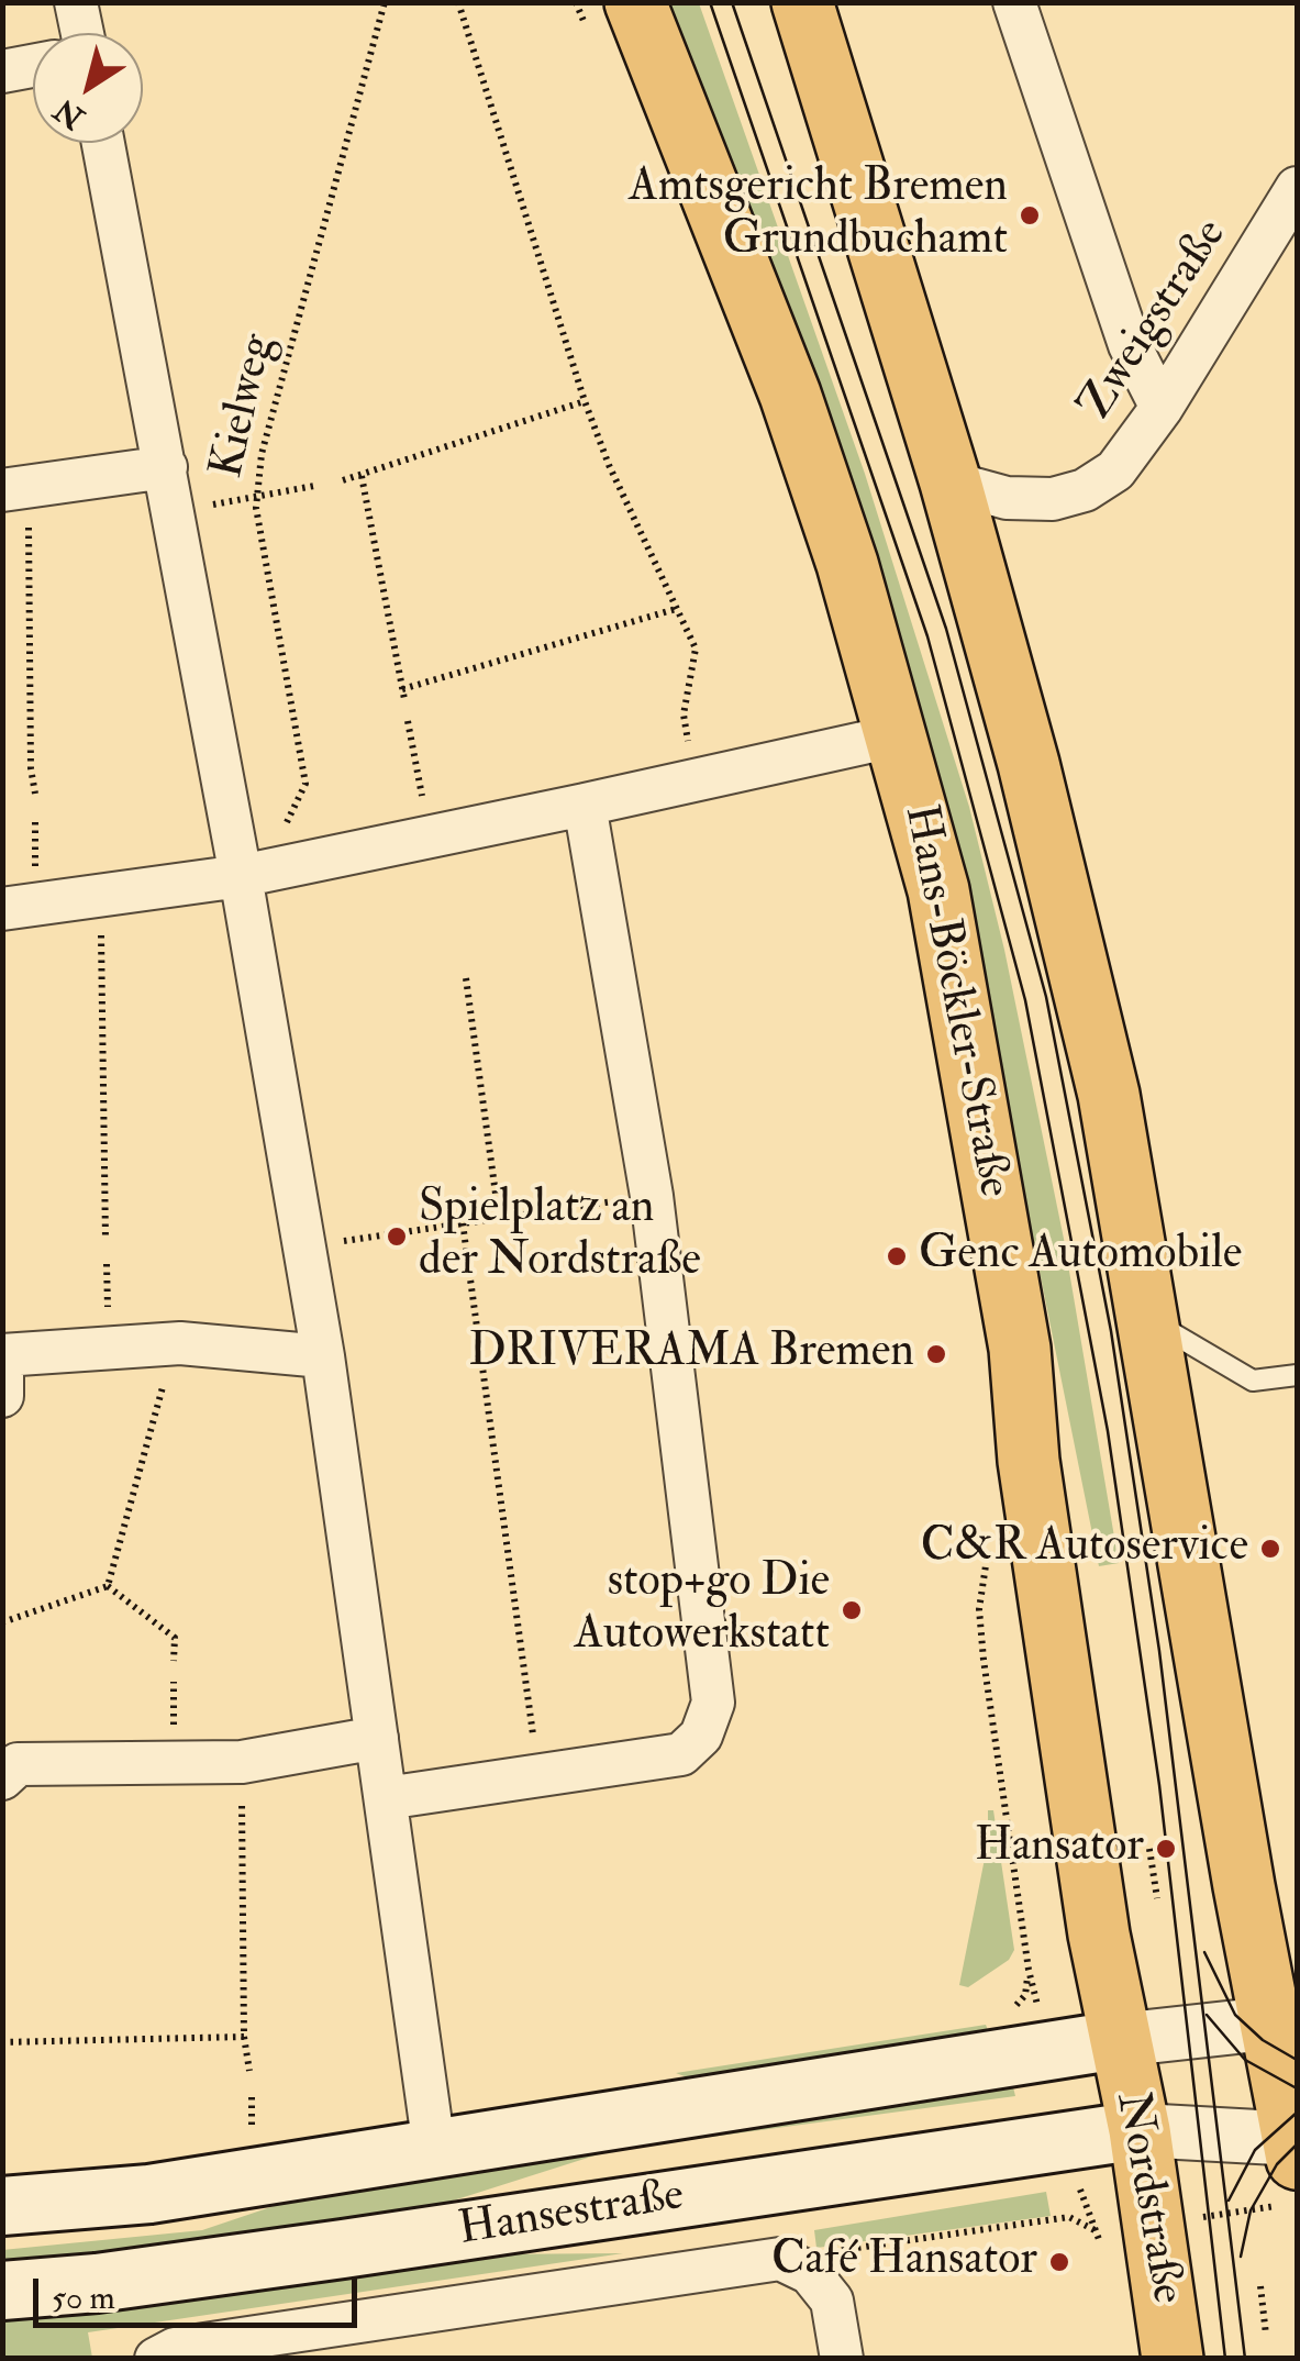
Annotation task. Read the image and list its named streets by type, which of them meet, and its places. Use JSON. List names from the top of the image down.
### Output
{
  "streets": {
    "main road": ["Hans-Böckler-Straße", "Nordstraße", "Hansestraße"],
    "street": ["Zweigstraße"],
    "path": ["Kielweg"]
  },
  "crossings": [
    ["Hans-Böckler-Straße", "Nordstraße"],
    ["Hans-Böckler-Straße", "Hansestraße"],
    ["Nordstraße", "Hansestraße"]
  ],
  "places": [
    "Amtsgericht Bremen Grundbuchamt",
    "Spielplatz an der Nordstraße",
    "Genc Automobile",
    "DRIVERAMA Bremen",
    "C&R Autoservice",
    "stop+go Die Autowerkstatt",
    "Hansator",
    "Café Hansator"
  ],
  "scale_bar": "50 m",
  "north": "bottom left"
}
